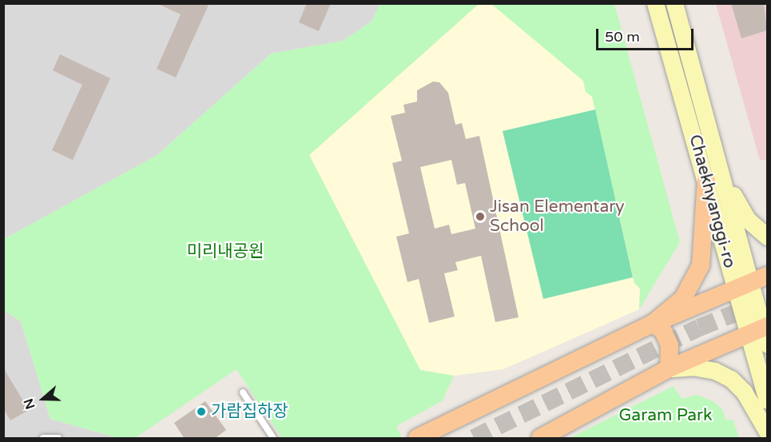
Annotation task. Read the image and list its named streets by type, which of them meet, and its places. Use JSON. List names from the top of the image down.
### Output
{
  "streets": {
    "main road": ["Chaekhyanggi-ro"]
  },
  "parks": ["미리내공원", "Garam Park"],
  "places": ["Jisan Elementary School", "가람집하장"],
  "scale_bar": "50 m",
  "north": "left"
}
